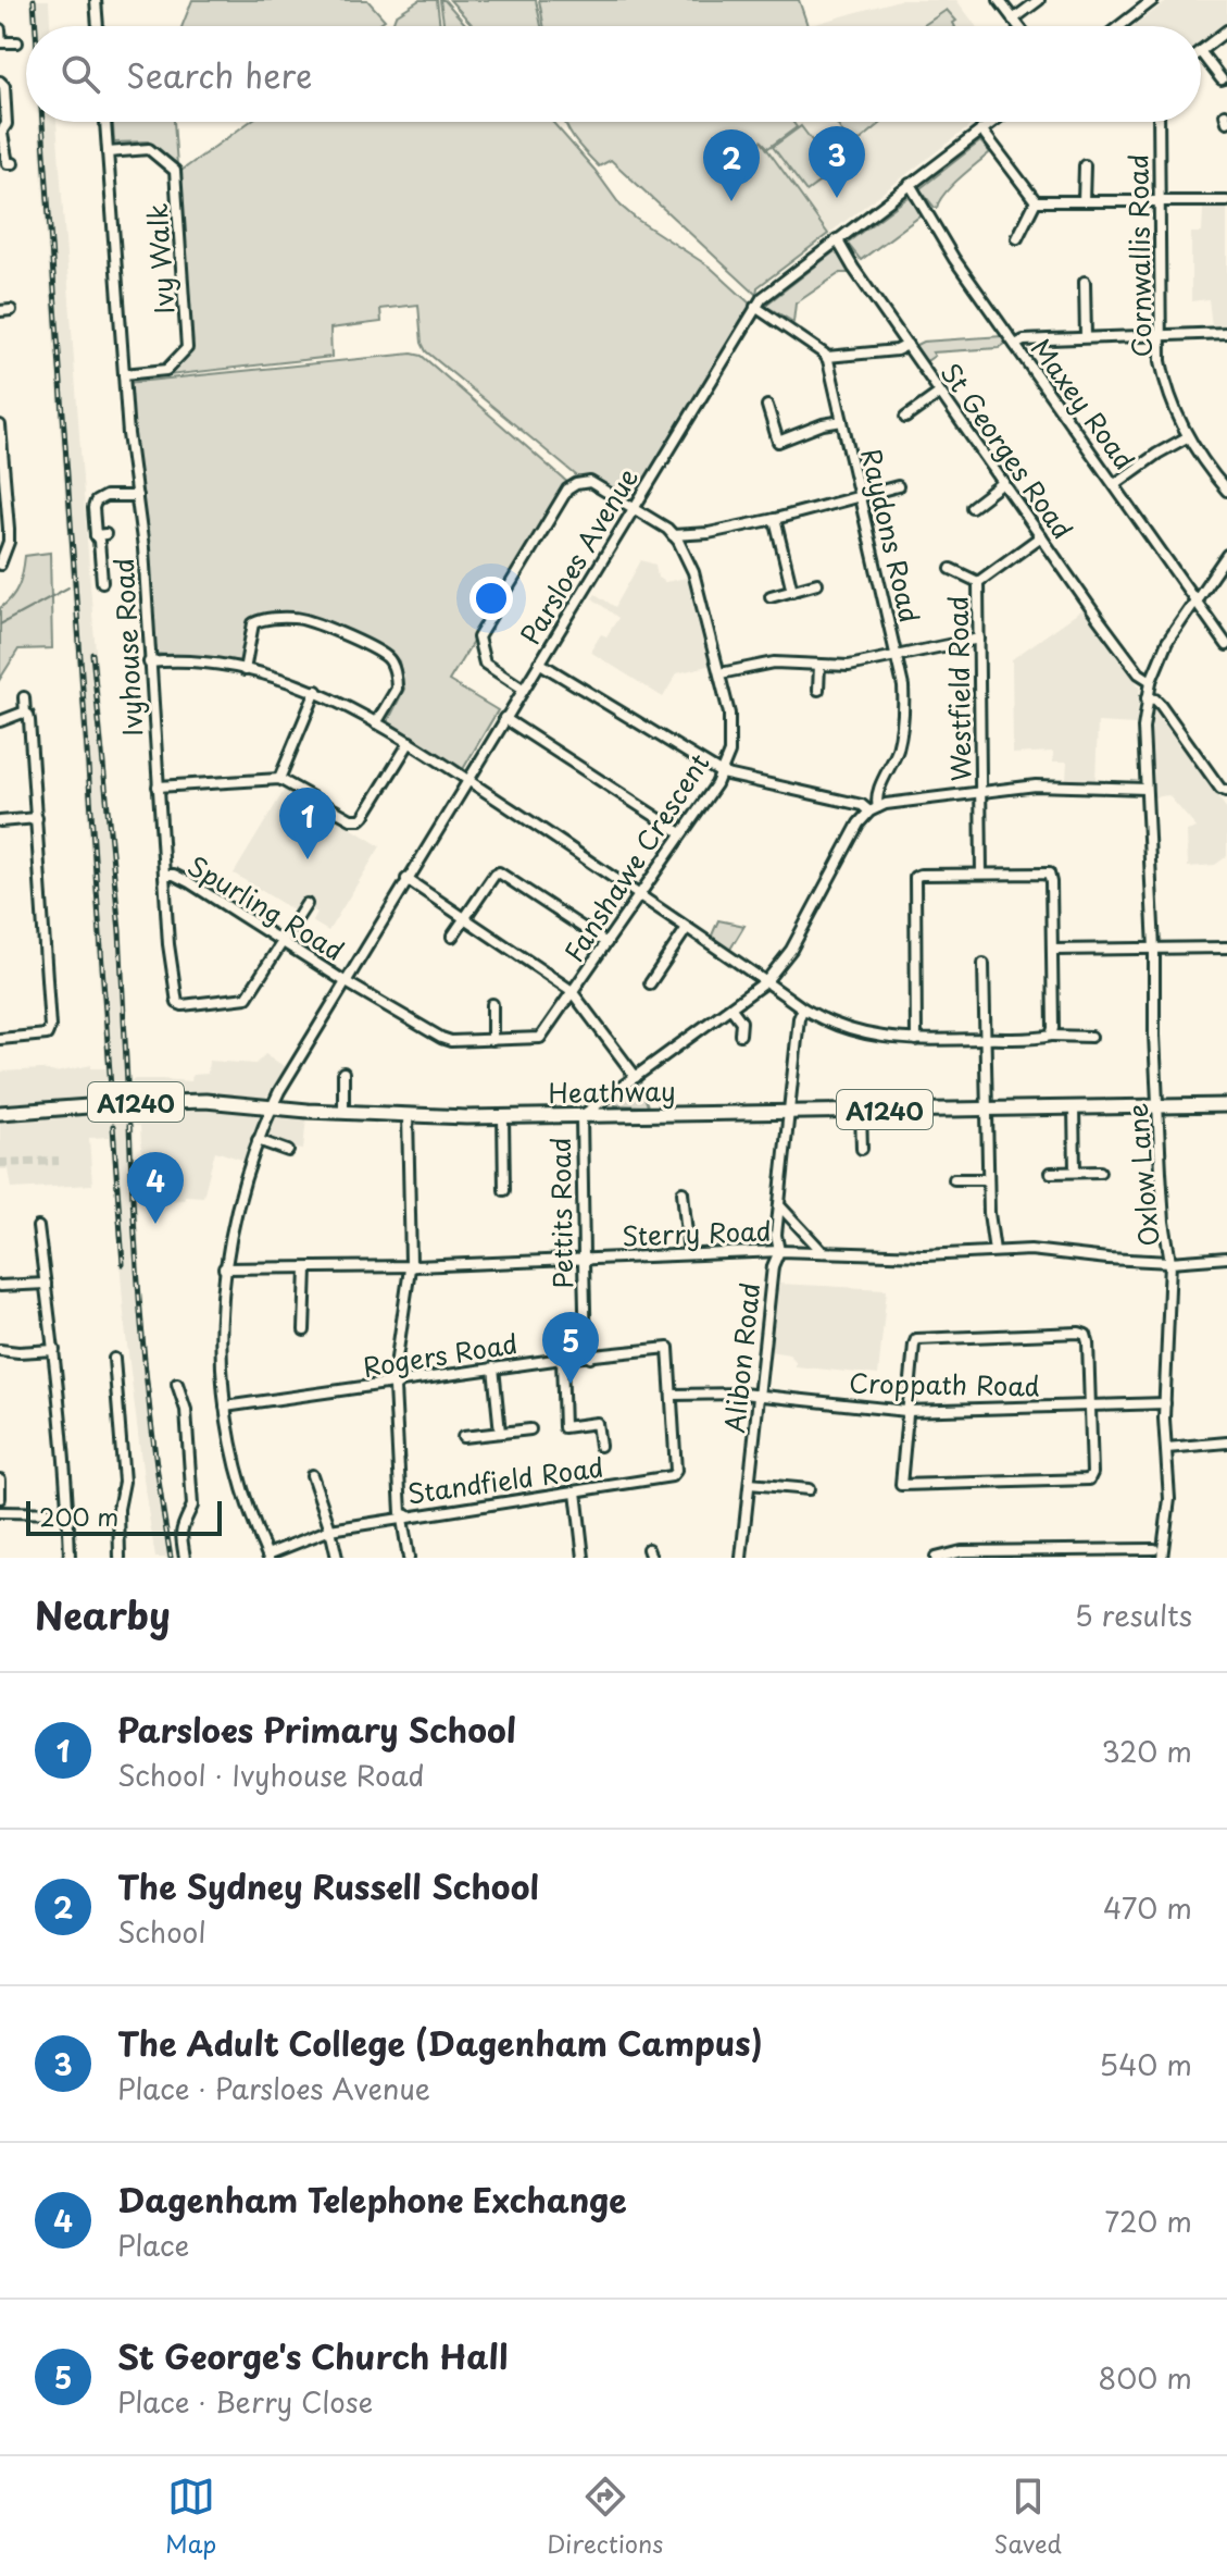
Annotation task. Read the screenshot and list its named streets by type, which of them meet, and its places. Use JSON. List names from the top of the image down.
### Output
{
  "streets": {
    "main road": ["Heathway", "A1240"],
    "street": [
      "Cornwallis Road",
      "Ivy Walk",
      "Maxey Road",
      "St Georges Road",
      "Raydons Road",
      "Parsloes Avenue",
      "Ivyhouse Road",
      "Westfield Road",
      "Fanshawe Crescent",
      "Spurling Road",
      "Oxlow Lane",
      "Pettits Road",
      "Sterry Road",
      "Rogers Road",
      "Alibon Road",
      "Croppath Road",
      "Standfield Road"
    ]
  },
  "crossings": [
    ["Ivy Walk", "Ivyhouse Road"],
    ["Maxey Road", "Parsloes Avenue"],
    ["Maxey Road", "Oxlow Lane"],
    ["St Georges Road", "Parsloes Avenue"],
    ["St Georges Road", "Westfield Road"],
    ["St Georges Road", "Oxlow Lane"],
    ["Raydons Road", "Heathway"],
    ["Raydons Road", "Pettits Road"],
    ["Parsloes Avenue", "Fanshawe Crescent"],
    ["Parsloes Avenue", "Spurling Road"],
    ["Parsloes Avenue", "Heathway"],
    ["Parsloes Avenue", "Sterry Road"],
    ["Parsloes Avenue", "Rogers Road"],
    ["Parsloes Avenue", "Standfield Road"],
    ["Ivyhouse Road", "Spurling Road"],
    ["Fanshawe Crescent", "Spurling Road"],
    ["Heathway", "Oxlow Lane"],
    ["Heathway", "Pettits Road"],
    ["Heathway", "Alibon Road"],
    ["Oxlow Lane", "Sterry Road"],
    ["Oxlow Lane", "Croppath Road"],
    ["Pettits Road", "Sterry Road"],
    ["Pettits Road", "Rogers Road"],
    ["Sterry Road", "Alibon Road"],
    ["Rogers Road", "Croppath Road"],
    ["Rogers Road", "Standfield Road"],
    ["Alibon Road", "Croppath Road"],
    ["Croppath Road", "Standfield Road"]
  ],
  "scale_bar": "200 m",
  "page": {
    "search": "Search here",
    "pins": [
      "3",
      "2",
      "1",
      "4",
      "5"
    ],
    "scale": "200 m",
    "heading": ["Nearby", "5 results"],
    "list": [
      {
        "mark": "1",
        "name": "Parsloes Primary School",
        "note": "School · Ivyhouse Road",
        "value": "320 m"
      },
      {
        "mark": "2",
        "name": "The Sydney Russell School",
        "note": "School",
        "value": "470 m"
      },
      {
        "mark": "3",
        "name": "The Adult College (Dagenham Campus)",
        "note": "Place · Parsloes Avenue",
        "value": "540 m"
      },
      {
        "mark": "4",
        "name": "Dagenham Telephone Exchange",
        "note": "Place",
        "value": "720 m"
      },
      {
        "mark": "5",
        "name": "St George's Church Hall",
        "note": "Place · Berry Close",
        "value": "800 m"
      }
    ],
    "nav": ["Map", "Directions", "Saved"]
  }
}
